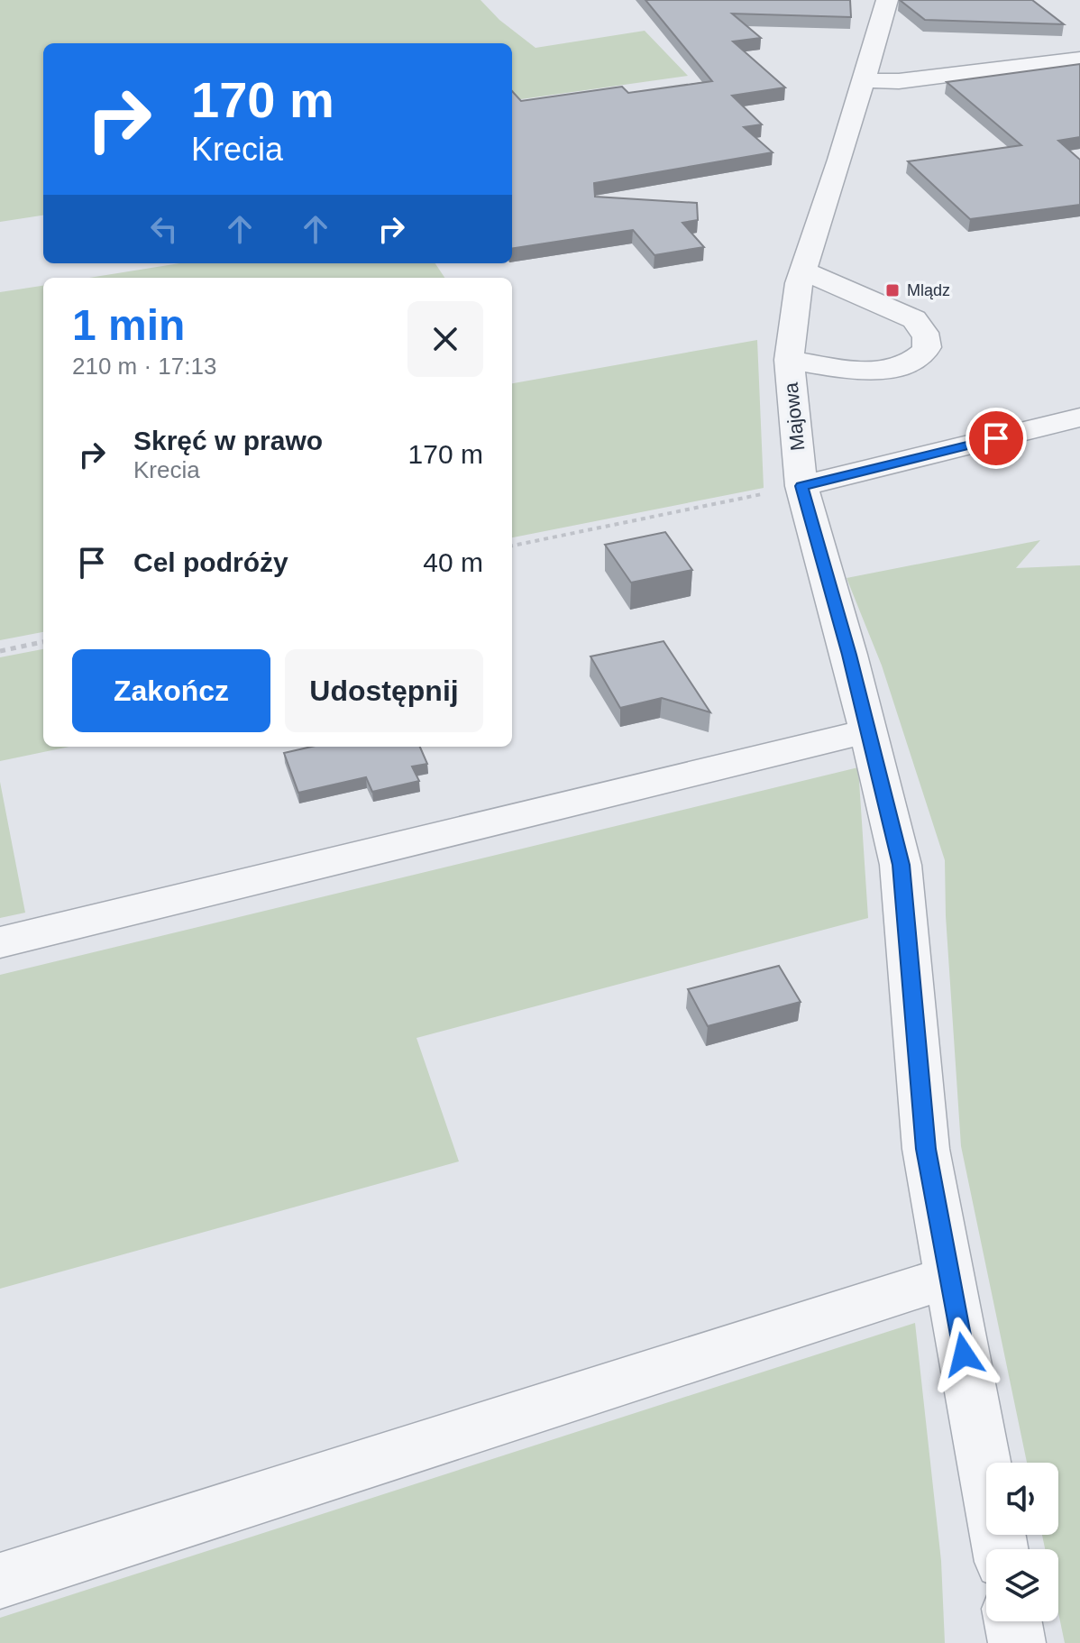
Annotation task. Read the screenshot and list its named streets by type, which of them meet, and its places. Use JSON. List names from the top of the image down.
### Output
{
  "streets": {
    "street": ["Majowa"]
  },
  "places": {
    "transit": ["Mlądz"]
  },
  "page": {
    "turn": ["170 m", "Krecia"],
    "heading": ["1 min", "210 m · 17:13"],
    "list": [
      {
        "name": "Skręć w prawo",
        "note": "Krecia",
        "value": "170 m"
      },
      {
        "name": "Cel podróży",
        "value": "40 m"
      }
    ],
    "buttons": ["Zakończ", "Udostępnij"]
  }
}
